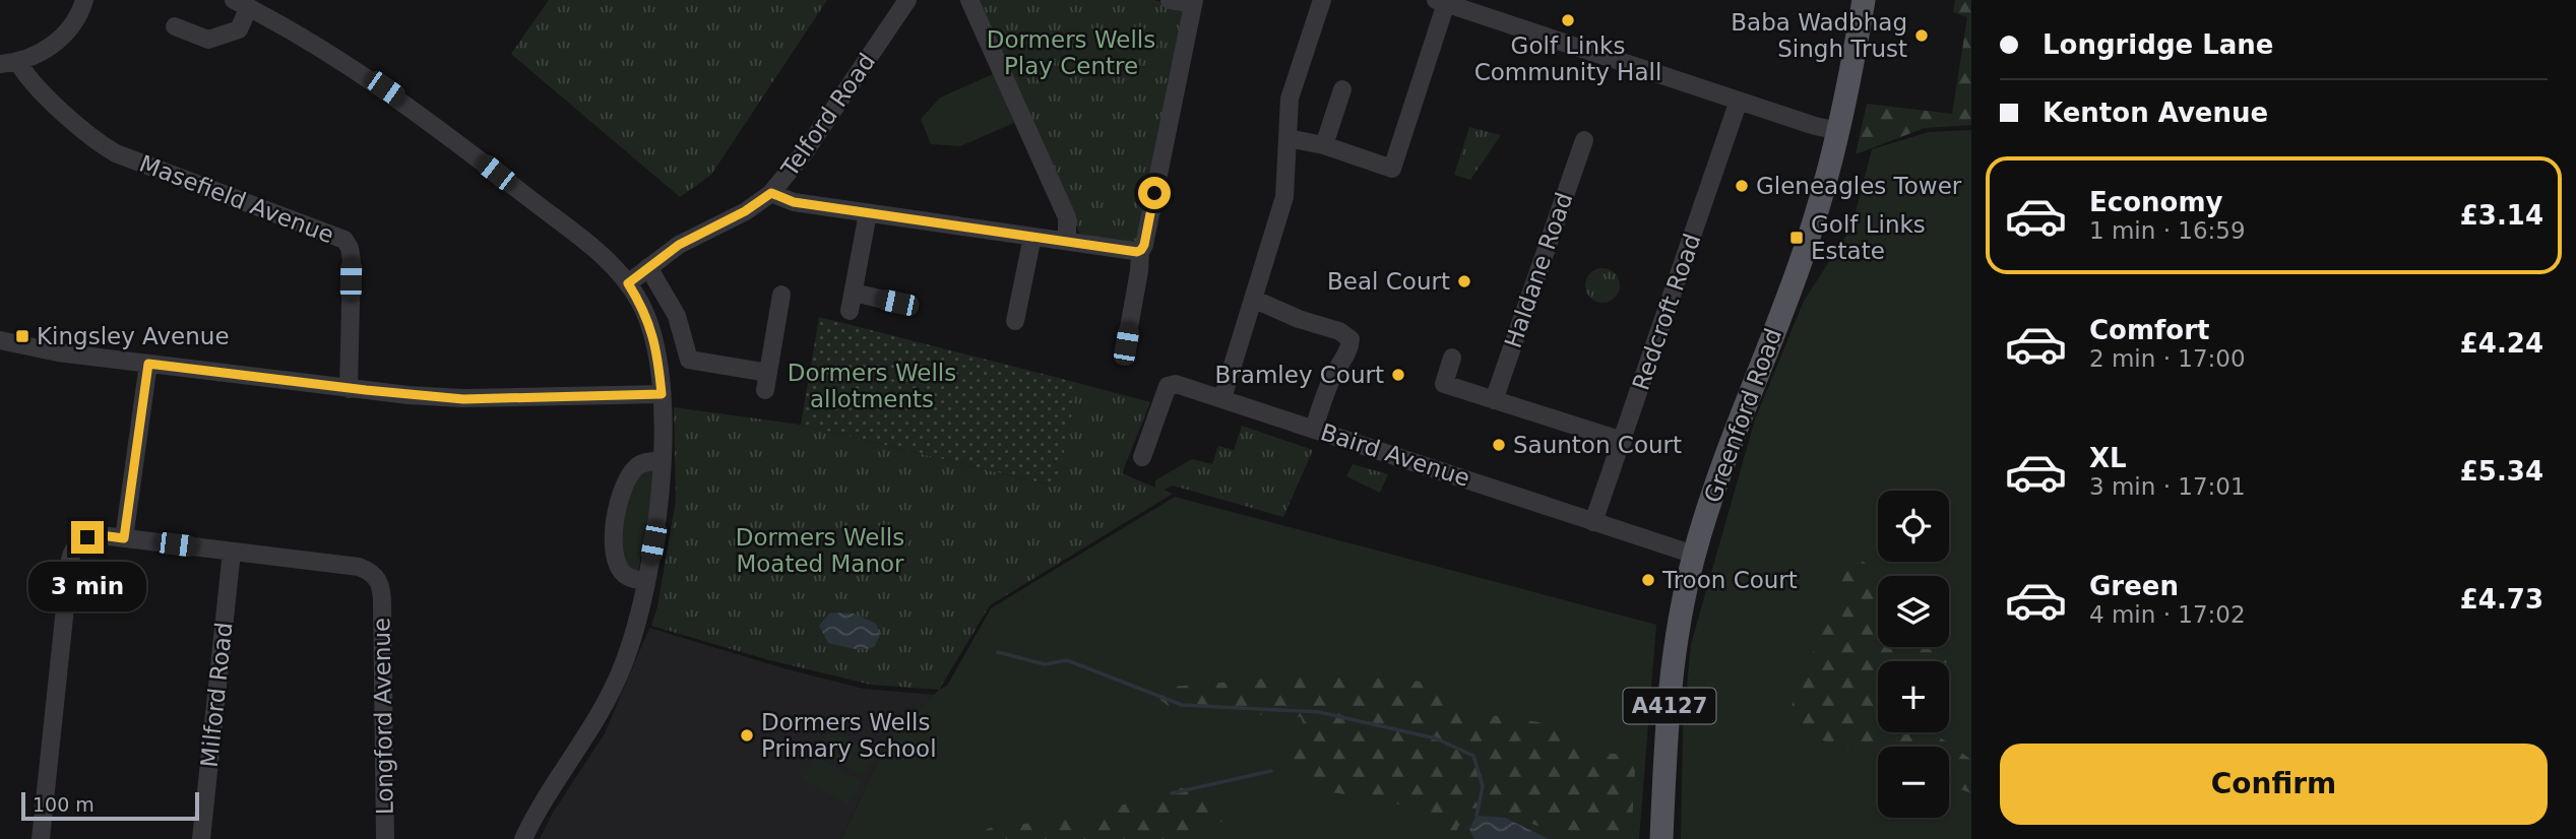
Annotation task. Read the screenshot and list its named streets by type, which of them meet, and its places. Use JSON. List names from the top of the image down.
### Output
{
  "streets": {
    "main road": ["Greenford Road", "A4127"],
    "street": [
      "Telford Road",
      "Masefield Avenue",
      "Haldane Road",
      "Redcroft Road",
      "Baird Avenue",
      "Milford Road",
      "Longford Avenue"
    ]
  },
  "crossings": [
    ["Redcroft Road", "Baird Avenue"],
    ["Greenford Road", "Baird Avenue"],
    ["Milford Road", "Longford Avenue"]
  ],
  "parks": ["Dormers Wells Play Centre", "Dormers Wells allotments", "Dormers Wells Moated Manor"],
  "places": {
    "other": [
      "Golf Links Community Hall",
      "Baba Wadbhag Singh Trust",
      "Gleneagles Tower",
      "Beal Court",
      "Bramley Court",
      "Saunton Court",
      "Troon Court",
      "Dormers Wells Primary School"
    ],
    "transit": ["Golf Links Estate", "Kingsley Avenue"]
  },
  "scale_bar": "100 m",
  "page": {
    "banner": ["Longridge Lane", "Kenton Avenue"],
    "list": [
      {
        "name": "Economy",
        "note": "1 min · 16:59",
        "value": "£3.14"
      },
      {
        "name": "Comfort",
        "note": "2 min · 17:00",
        "value": "£4.24"
      },
      {
        "name": "XL",
        "note": "3 min · 17:01",
        "value": "£5.34"
      },
      {
        "name": "Green",
        "note": "4 min · 17:02",
        "value": "£4.73"
      }
    ],
    "map_buttons": ["+", "−"],
    "bubble": "3 min",
    "buttons": "Confirm",
    "scale": "100 m"
  }
}
